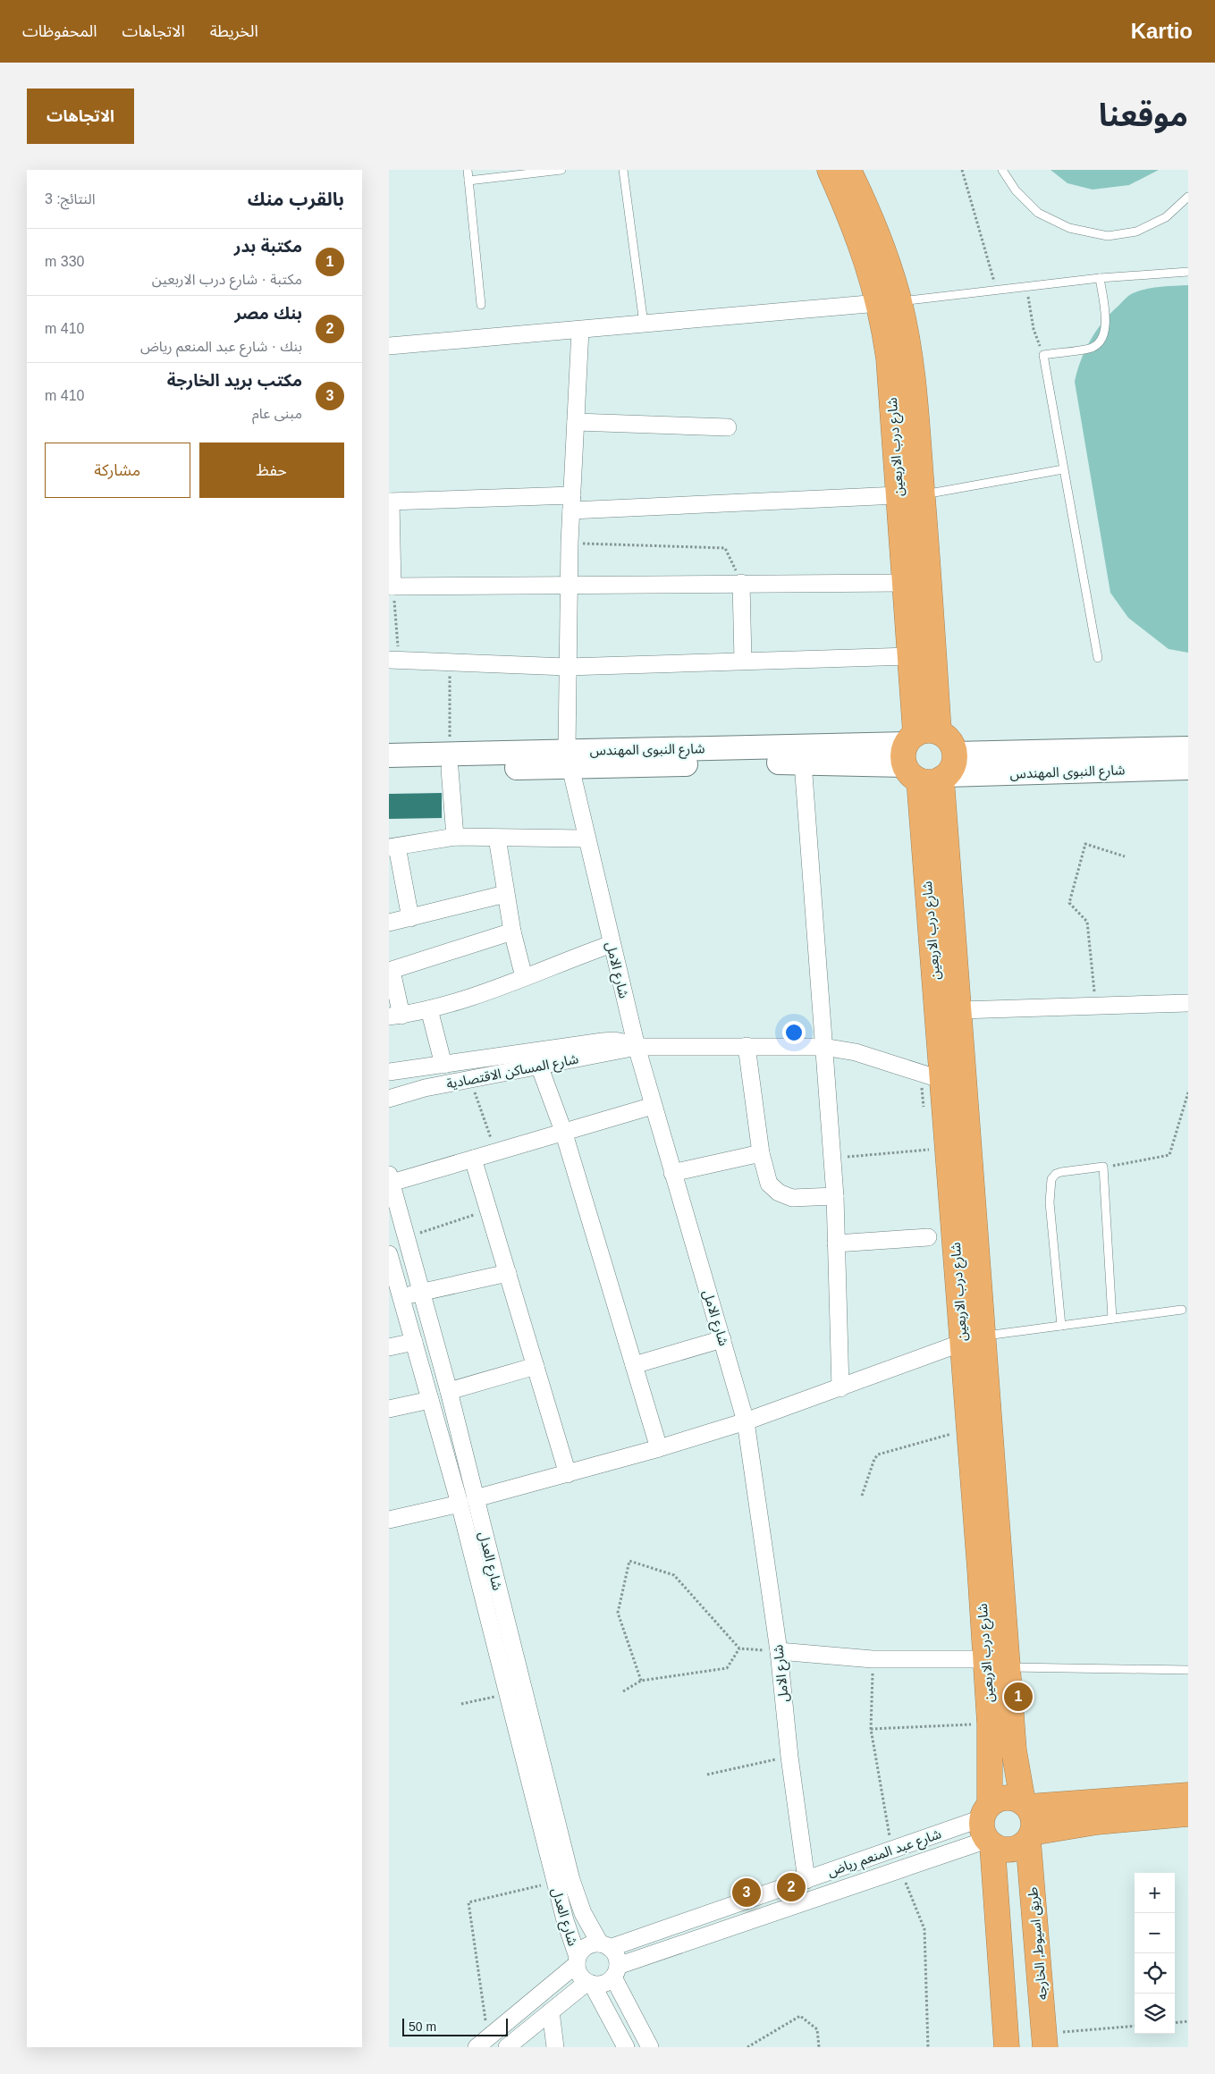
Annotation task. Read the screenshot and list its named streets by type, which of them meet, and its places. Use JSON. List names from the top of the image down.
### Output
{
  "streets": {
    "highway": ["شارع درب الاربعين", "طريق اسيوط, الخارجه"],
    "street": [
      "شارع النبوى المهندس",
      "شارع الامل",
      "شارع المساكن الاقتصادية",
      "شارع العدل",
      "شارع عبد المنعم رياض"
    ]
  },
  "crossings": [
    ["شارع درب الاربعين", "شارع النبوى المهندس"],
    ["شارع درب الاربعين", "شارع المساكن الاقتصادية"],
    ["شارع درب الاربعين", "شارع عبد المنعم رياض"],
    ["شارع درب الاربعين", "طريق اسيوط, الخارجه"],
    ["شارع النبوى المهندس", "شارع الامل"],
    ["شارع الامل", "شارع المساكن الاقتصادية"],
    ["شارع الامل", "شارع عبد المنعم رياض"],
    ["شارع العدل", "شارع عبد المنعم رياض"],
    ["شارع عبد المنعم رياض", "طريق اسيوط, الخارجه"]
  ],
  "scale_bar": "50 m",
  "page": {
    "header": "Kartio",
    "nav": ["الخريطة", "الاتجاهات", "المحفوظات"],
    "title": "موقعنا",
    "buttons": [
      "الاتجاهات",
      ["حفظ", "مشاركة"]
    ],
    "heading": ["بالقرب منك", "النتائج: 3"],
    "list": [
      {
        "mark": "1",
        "name": "مكتبة بدر",
        "note": "مكتبة · شارع درب الاربعين",
        "value": "330 m"
      },
      {
        "mark": "2",
        "name": "بنك مصر",
        "note": "بنك · شارع عبد المنعم رياض",
        "value": "410 m"
      },
      {
        "mark": "3",
        "name": "مكتب بريد الخارجة",
        "note": "مبنى عام",
        "value": "410 m"
      }
    ],
    "pins": ["1", "2", "3"],
    "map_buttons": ["+", "−"],
    "scale": "50 m"
  }
}
